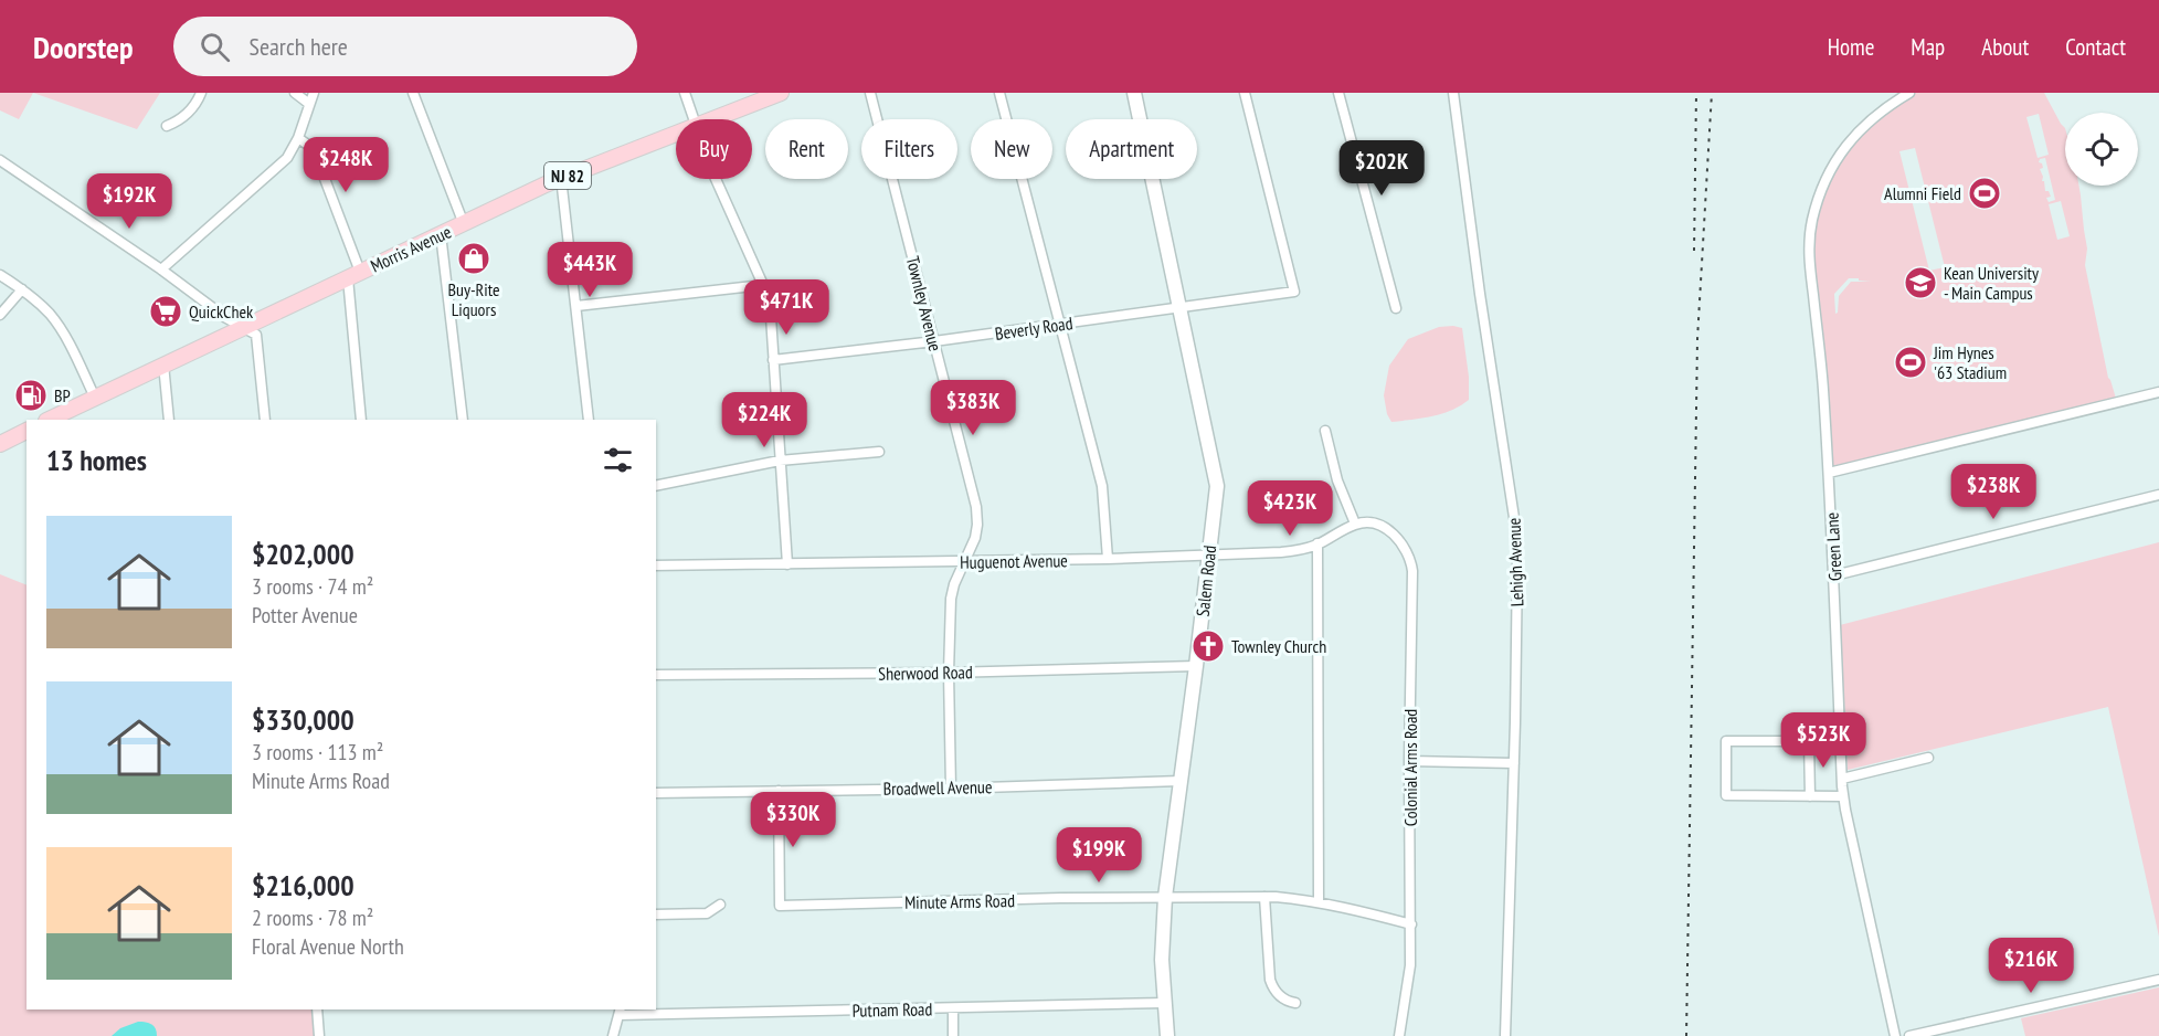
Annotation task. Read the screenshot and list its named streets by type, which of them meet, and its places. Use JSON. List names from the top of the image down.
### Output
{
  "streets": {
    "main road": ["NJ 82", "Morris Avenue"],
    "street": [
      "Townley Avenue",
      "Beverly Road",
      "Green Lane",
      "Huguenot Avenue",
      "Lehigh Avenue",
      "Salem Road",
      "Sherwood Road",
      "Colonial Arms Road",
      "Broadwell Avenue",
      "Minute Arms Road",
      "Putnam Road"
    ]
  },
  "crossings": [
    ["Townley Avenue", "Beverly Road"],
    ["Townley Avenue", "Huguenot Avenue"],
    ["Townley Avenue", "Sherwood Road"],
    ["Townley Avenue", "Broadwell Avenue"],
    ["Beverly Road", "Salem Road"],
    ["Huguenot Avenue", "Salem Road"],
    ["Huguenot Avenue", "Colonial Arms Road"],
    ["Salem Road", "Sherwood Road"],
    ["Salem Road", "Broadwell Avenue"],
    ["Salem Road", "Minute Arms Road"],
    ["Salem Road", "Putnam Road"],
    ["Colonial Arms Road", "Minute Arms Road"],
    ["Broadwell Avenue", "Minute Arms Road"]
  ],
  "places": {
    "sports": ["Alumni Field", "Jim Hynes '63 Stadium"],
    "shop": ["Buy-Rite Liquors"],
    "school or university": ["Kean University - Main Campus"],
    "supermarket": ["QuickChek"],
    "fuel station": ["BP"],
    "church": ["Townley Church"]
  },
  "page": {
    "header": "Doorstep",
    "search": "Search here",
    "nav": [
      "Home",
      "Map",
      "About",
      "Contact"
    ],
    "chip": [
      "Buy",
      "Rent",
      "Filters",
      "New",
      "Apartment"
    ],
    "price": [
      "$248K",
      "$202K",
      "$192K",
      "$443K",
      "$471K",
      "$383K",
      "$224K",
      "$238K",
      "$423K",
      "$523K",
      "$330K",
      "$199K",
      "$216K"
    ],
    "heading": "13 homes",
    "list": [
      {
        "name": "$202,000",
        "note": "3 rooms · 74 m² · Potter Avenue"
      },
      {
        "name": "$330,000",
        "note": "3 rooms · 113 m² · Minute Arms Road"
      },
      {
        "name": "$216,000",
        "note": "2 rooms · 78 m² · Floral Avenue North"
      }
    ]
  }
}
